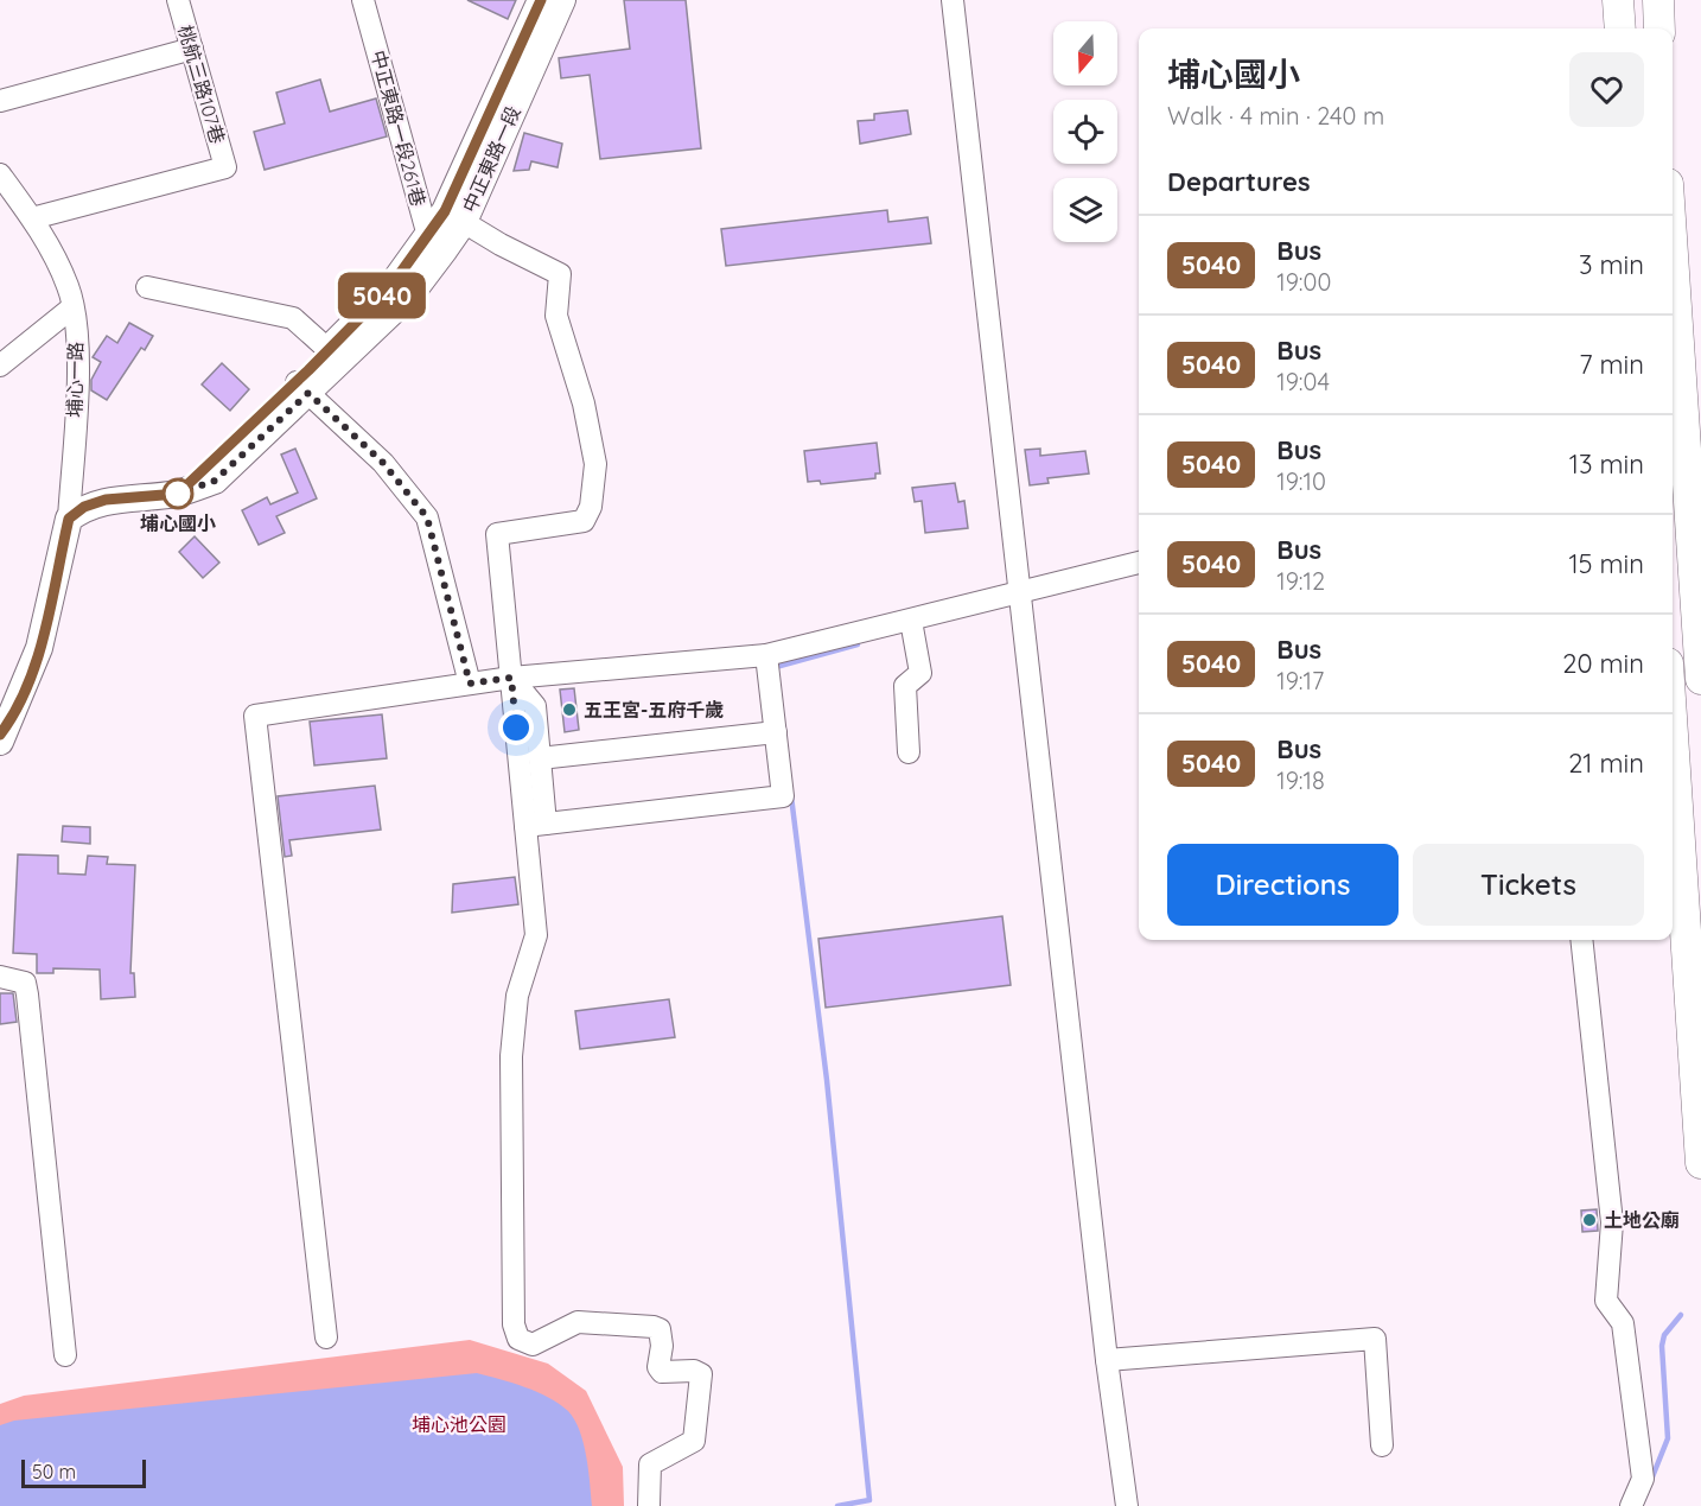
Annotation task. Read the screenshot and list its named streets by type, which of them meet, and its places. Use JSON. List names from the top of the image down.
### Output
{
  "streets": {
    "main road": ["中正東路一段"],
    "street": ["桃航三路107巷", "中正東路一段261巷", "埔心一路"]
  },
  "crossings": [
    ["桃航三路107巷", "埔心一路"],
    ["中正東路一段261巷", "中正東路一段"]
  ],
  "parks": ["埔心池公園"],
  "places": ["埔心國小", "五王宮-五府千歲", "土地公廟"],
  "lines": ["bus line 5040"],
  "scale_bar": "50 m",
  "north": "bottom",
  "page": {
    "on_map": "5040",
    "heading": [
      ["埔心國小", "Walk · 4 min · 240 m"],
      "Departures"
    ],
    "list": [
      {
        "mark": "5040",
        "name": "Bus",
        "note": "19:00",
        "value": "3 min"
      },
      {
        "mark": "5040",
        "name": "Bus",
        "note": "19:04",
        "value": "7 min"
      },
      {
        "mark": "5040",
        "name": "Bus",
        "note": "19:10",
        "value": "13 min"
      },
      {
        "mark": "5040",
        "name": "Bus",
        "note": "19:12",
        "value": "15 min"
      },
      {
        "mark": "5040",
        "name": "Bus",
        "note": "19:17",
        "value": "20 min"
      },
      {
        "mark": "5040",
        "name": "Bus",
        "note": "19:18",
        "value": "21 min"
      }
    ],
    "buttons": ["Directions", "Tickets"],
    "scale": "50 m"
  }
}
